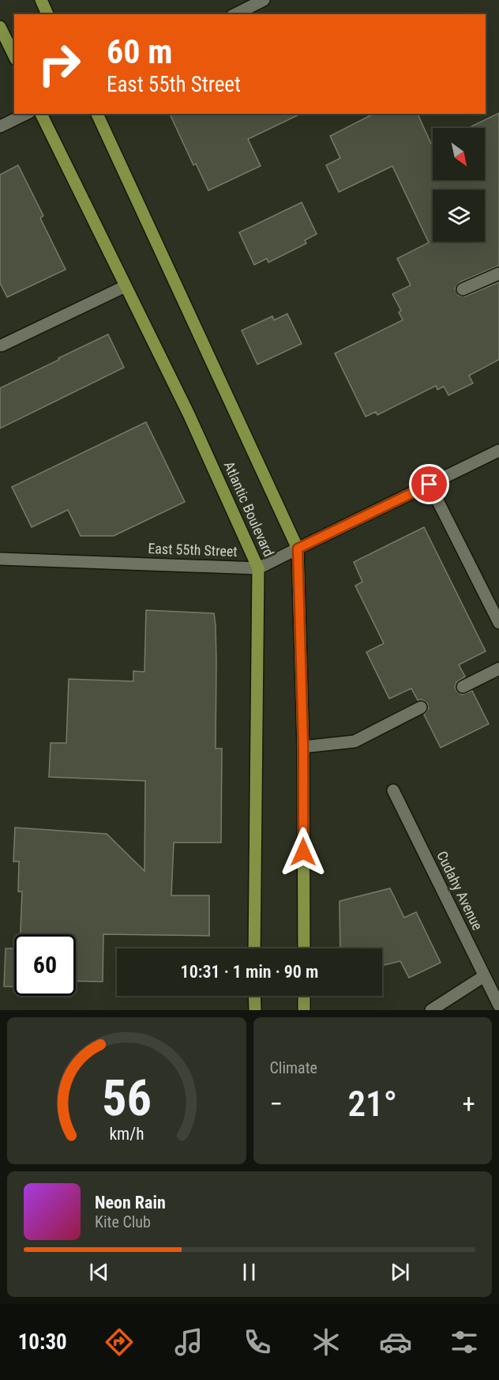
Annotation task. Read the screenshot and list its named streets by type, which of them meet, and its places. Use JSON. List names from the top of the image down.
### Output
{
  "streets": {
    "main road": ["Atlantic Boulevard"],
    "street": ["East 55th Street", "Cudahy Avenue"]
  },
  "crossings": [
    ["Atlantic Boulevard", "East 55th Street"]
  ],
  "north": "bottom right",
  "page": {
    "turn": ["60 m", "East 55th Street"],
    "limit": "60",
    "trip": "10:31 · 1 min · 90 m",
    "tile": "Climate",
    "heat": ["−", "21°", "+"],
    "song": ["Neon Rain", "Kite Club"],
    "tabs": "10:30",
    "gauge": ["56", "km/h"]
  }
}
